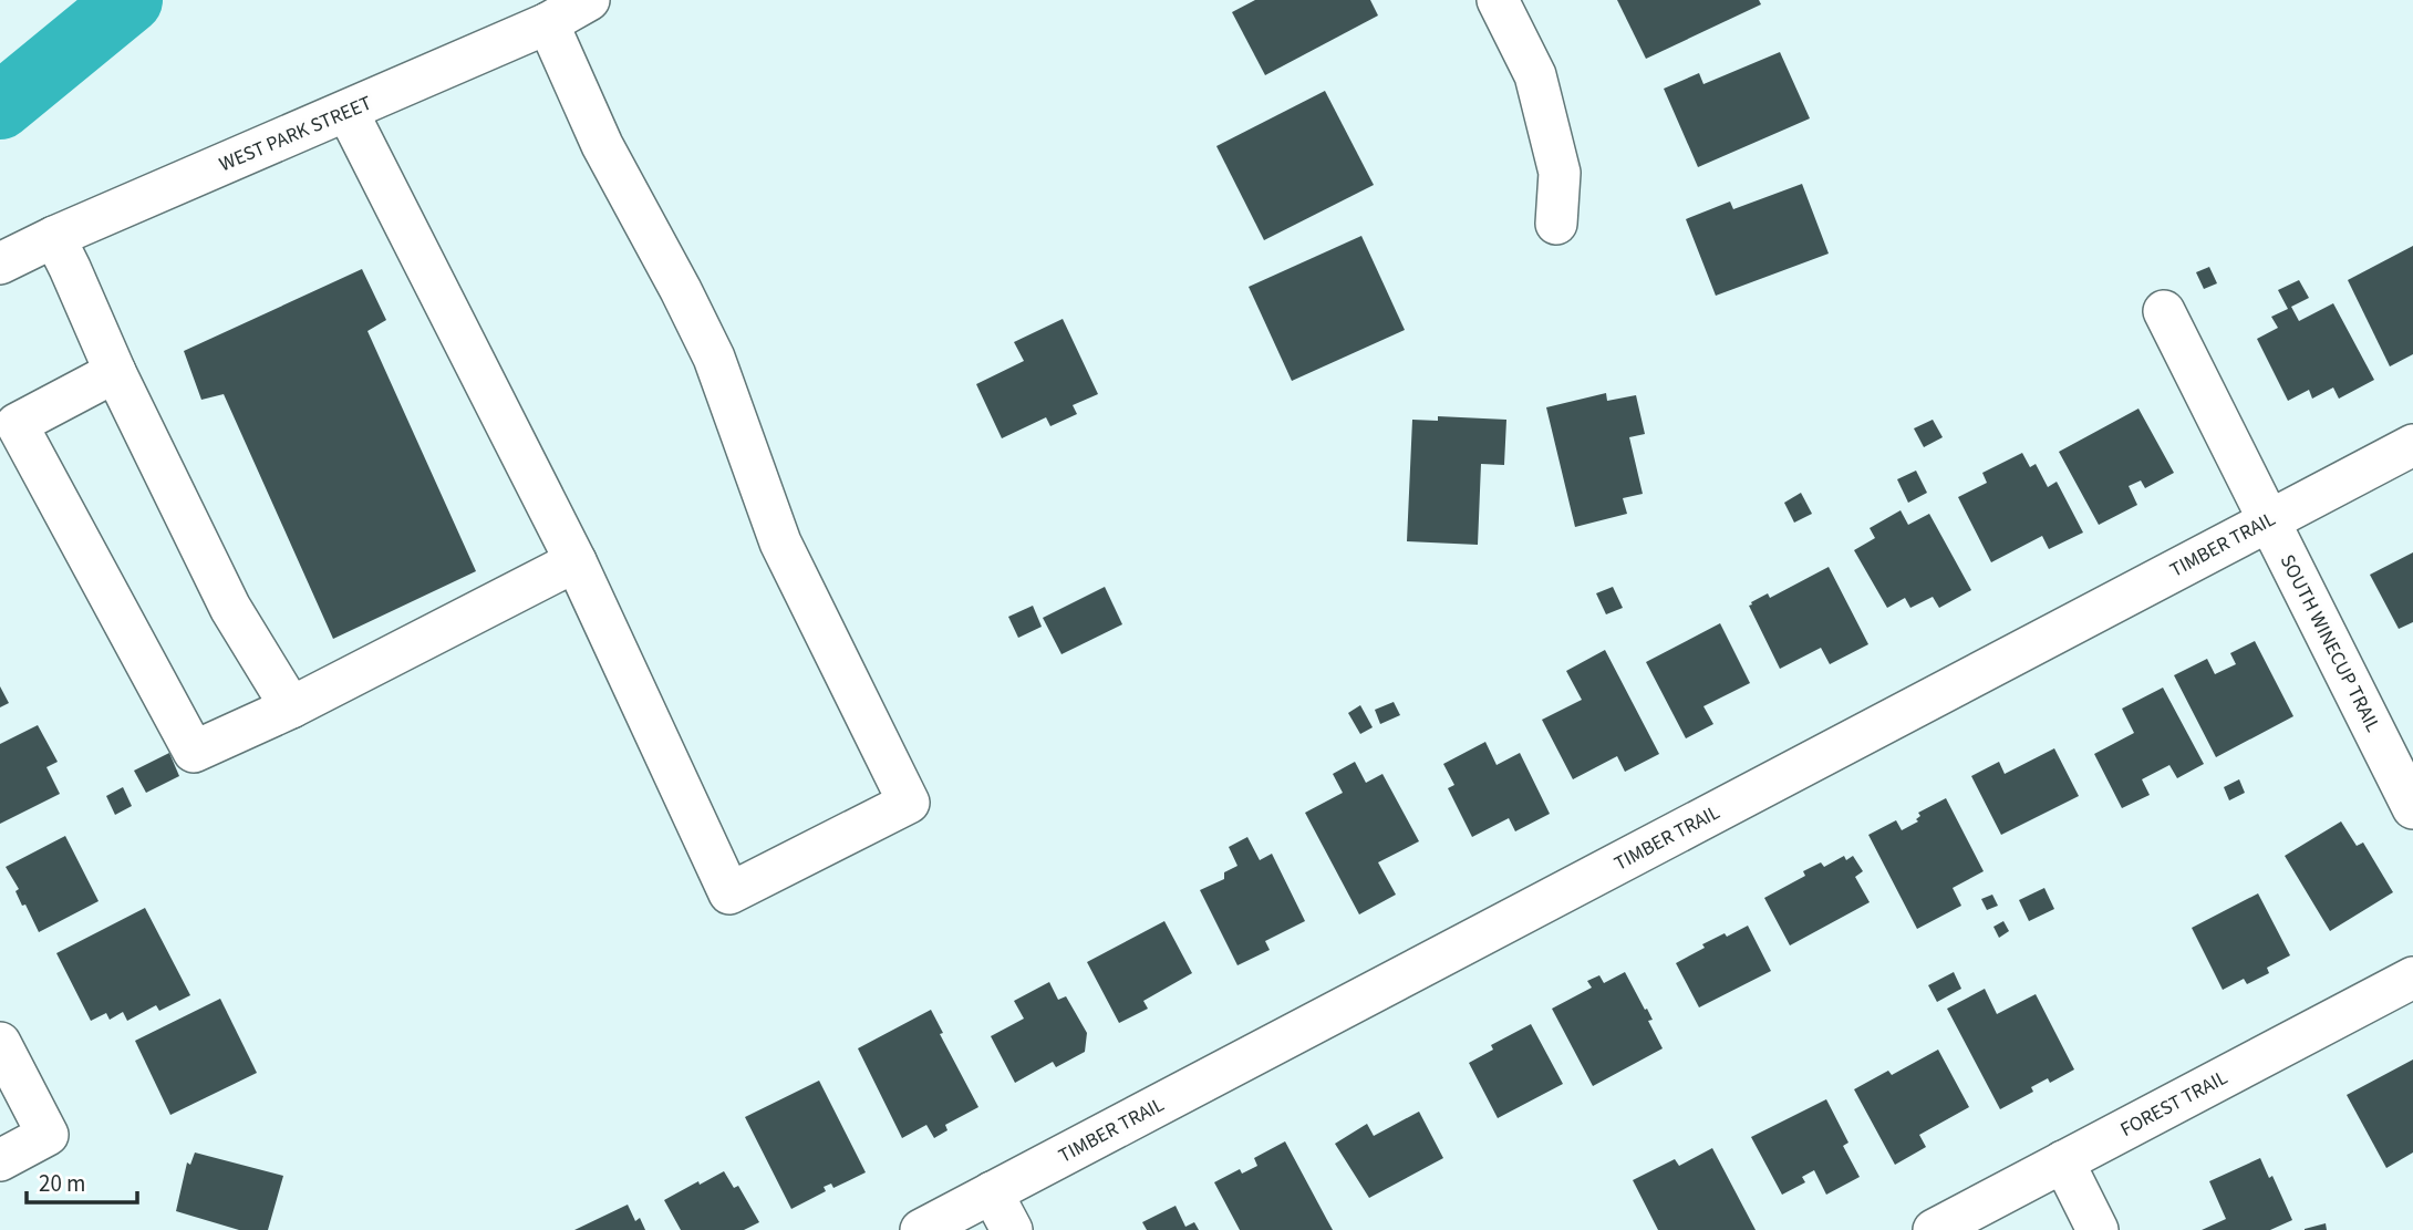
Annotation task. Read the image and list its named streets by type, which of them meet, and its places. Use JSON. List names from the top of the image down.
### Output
{
  "streets": {
    "street": [
      "WEST PARK STREET",
      "TIMBER TRAIL",
      "SOUTH WINECUP TRAIL",
      "FOREST TRAIL"
    ]
  },
  "crossings": [
    ["TIMBER TRAIL", "SOUTH WINECUP TRAIL"]
  ],
  "scale_bar": "20 m"
}
